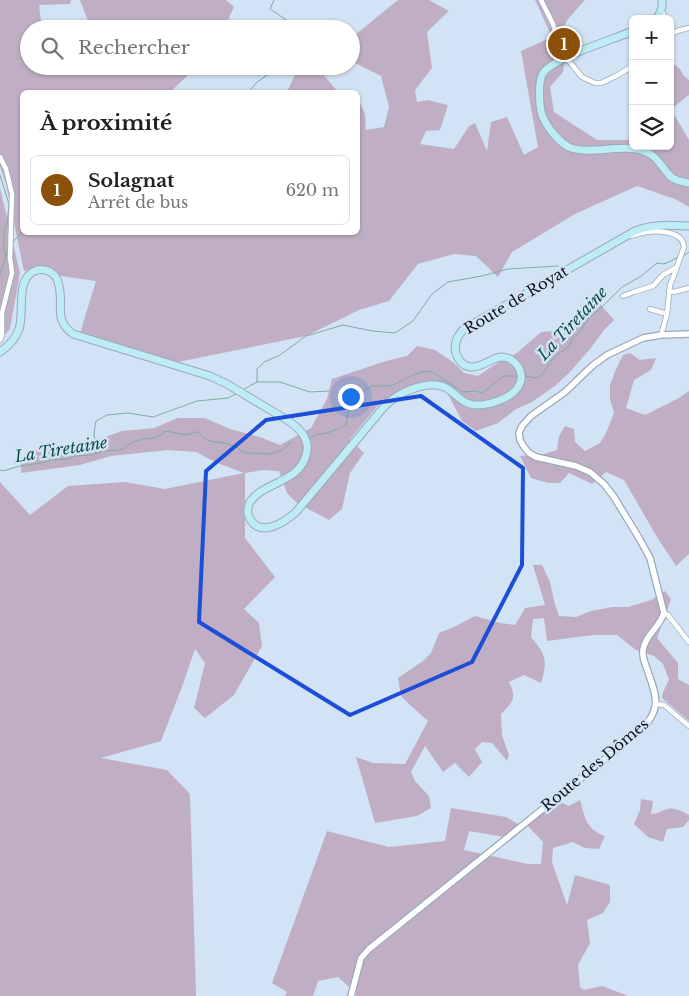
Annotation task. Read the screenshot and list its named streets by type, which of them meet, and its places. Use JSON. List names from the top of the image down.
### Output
{
  "streets": {
    "main road": ["Route de Royat"],
    "street": ["Route des Dômes"]
  },
  "water": ["La Tiretaine"],
  "page": {
    "map_buttons": ["+", "−"],
    "search": "Rechercher",
    "pins": "1",
    "heading": "À proximité",
    "list": [
      {
        "mark": "1",
        "name": "Solagnat",
        "note": "Arrêt de bus",
        "value": "620 m"
      }
    ]
  }
}
